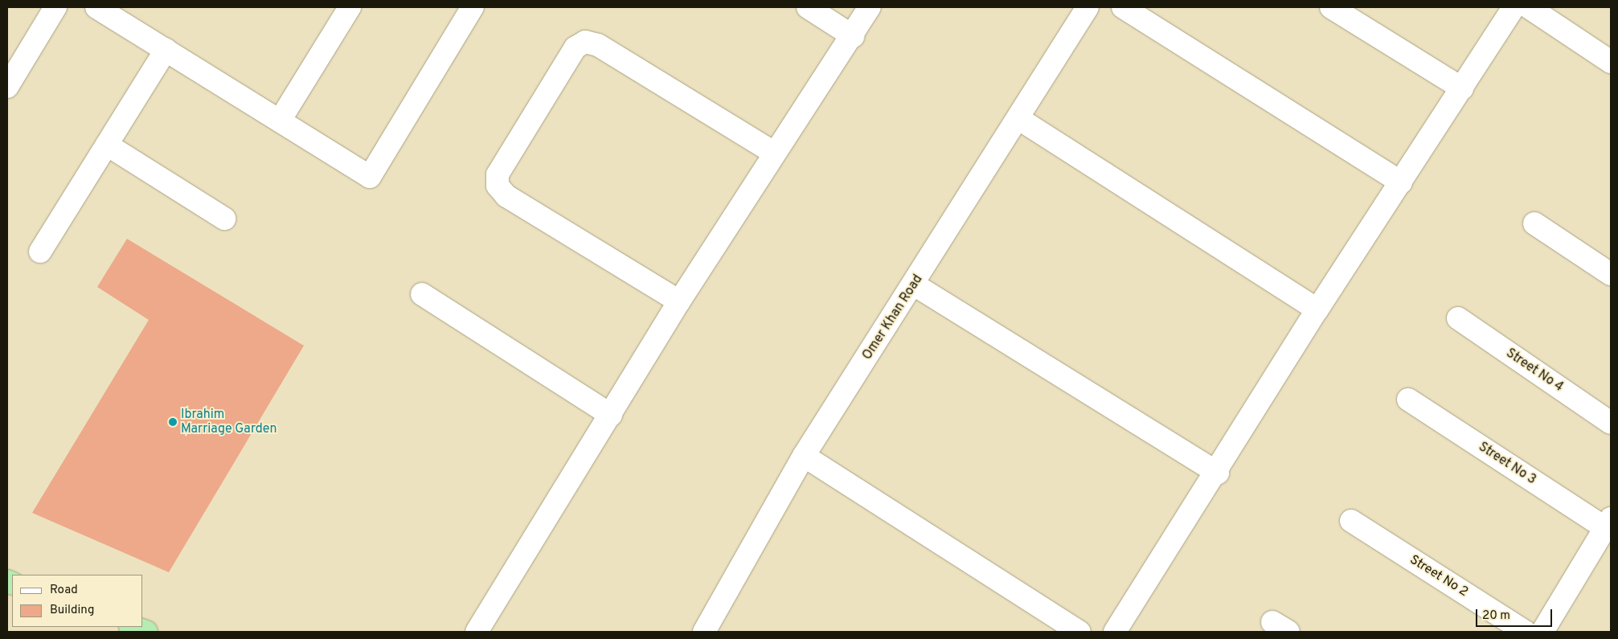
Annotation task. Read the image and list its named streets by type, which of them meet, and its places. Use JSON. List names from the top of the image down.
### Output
{
  "streets": {
    "street": [
      "Omer Khan Road",
      "Street No 4",
      "Street No 3",
      "Street No 2"
    ]
  },
  "places": ["Ibrahim Marriage Garden"],
  "legend": ["Road", "Building"],
  "scale_bar": "20 m"
}
